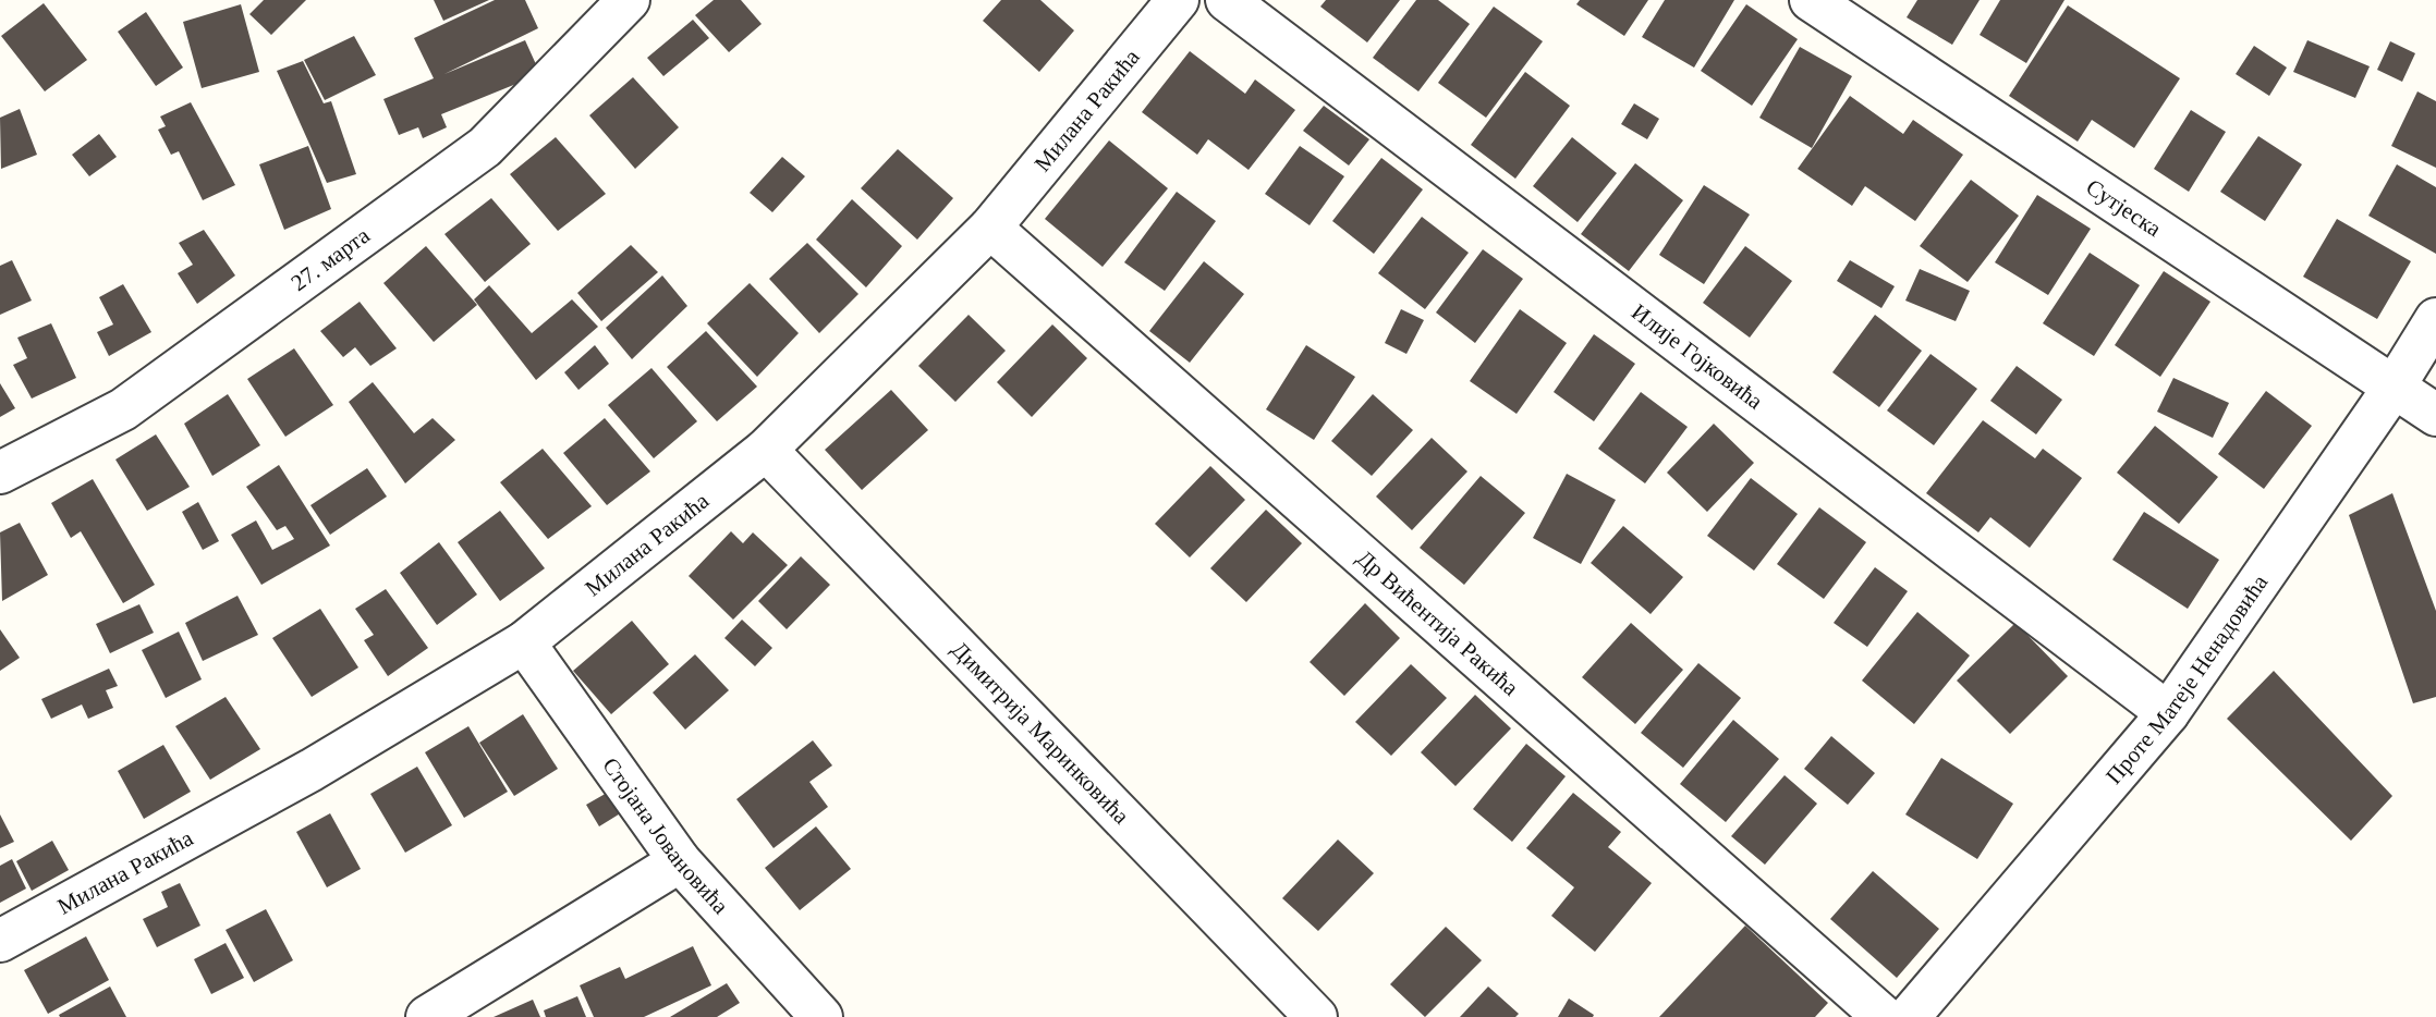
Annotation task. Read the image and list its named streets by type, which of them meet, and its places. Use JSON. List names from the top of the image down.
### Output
{
  "streets": {
    "street": [
      "Милана Ракића",
      "Сутјеска",
      "27. марта",
      "Илије Гојковића",
      "Др Вићентија Ракића",
      "Проте Матеје Ненадовића",
      "Димитрија Маринковића",
      "Стојана Јовановића"
    ]
  },
  "crossings": [
    ["Милана Ракића", "Др Вићентија Ракића"],
    ["Милана Ракића", "Димитрија Маринковића"],
    ["Милана Ракића", "Стојана Јовановића"],
    ["Сутјеска", "Проте Матеје Ненадовића"],
    ["Илије Гојковића", "Проте Матеје Ненадовића"]
  ]
}
